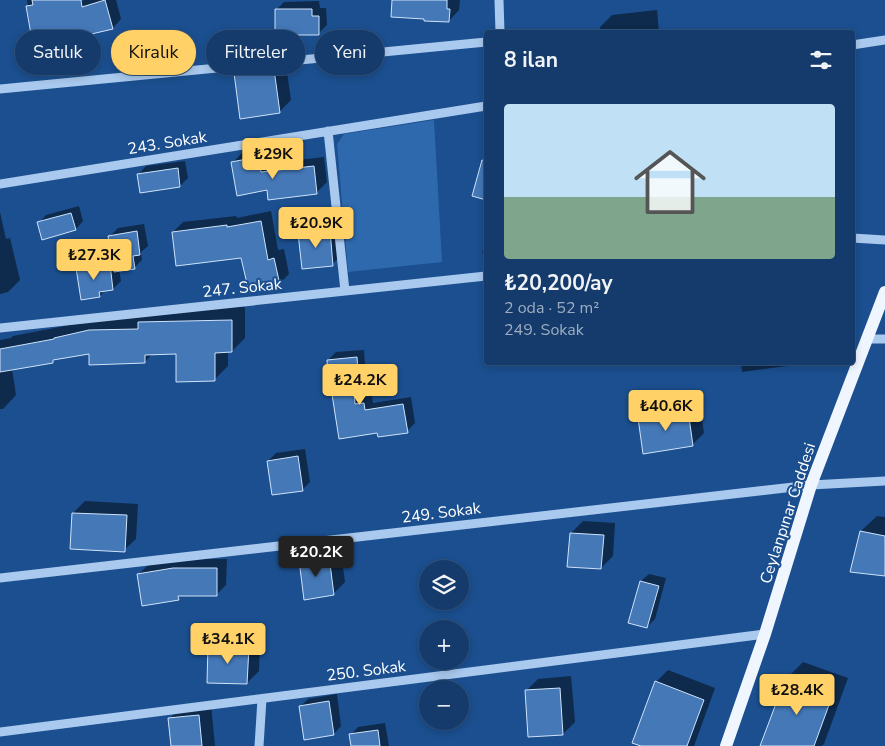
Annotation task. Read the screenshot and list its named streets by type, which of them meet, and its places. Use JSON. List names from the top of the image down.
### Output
{
  "streets": {
    "main road": ["Ceylanpınar Caddesi"],
    "street": [
      "243. Sokak",
      "247. Sokak",
      "249. Sokak",
      "250. Sokak"
    ]
  },
  "crossings": [
    ["249. Sokak", "Ceylanpınar Caddesi"],
    ["Ceylanpınar Caddesi", "250. Sokak"]
  ],
  "page": {
    "chip": [
      "Satılık",
      "Kiralık",
      "Filtreler",
      "Yeni"
    ],
    "heading": "8 ilan",
    "list": [
      {
        "name": "₺20,200/ay",
        "note": "2 oda · 52 m² · 249. Sokak"
      }
    ],
    "price": [
      "₺29K",
      "₺20.9K",
      "₺27.3K",
      "₺24.2K",
      "₺40.6K",
      "₺20.2K",
      "₺34.1K",
      "₺28.4K"
    ],
    "map_buttons": ["+", "−"]
  }
}
